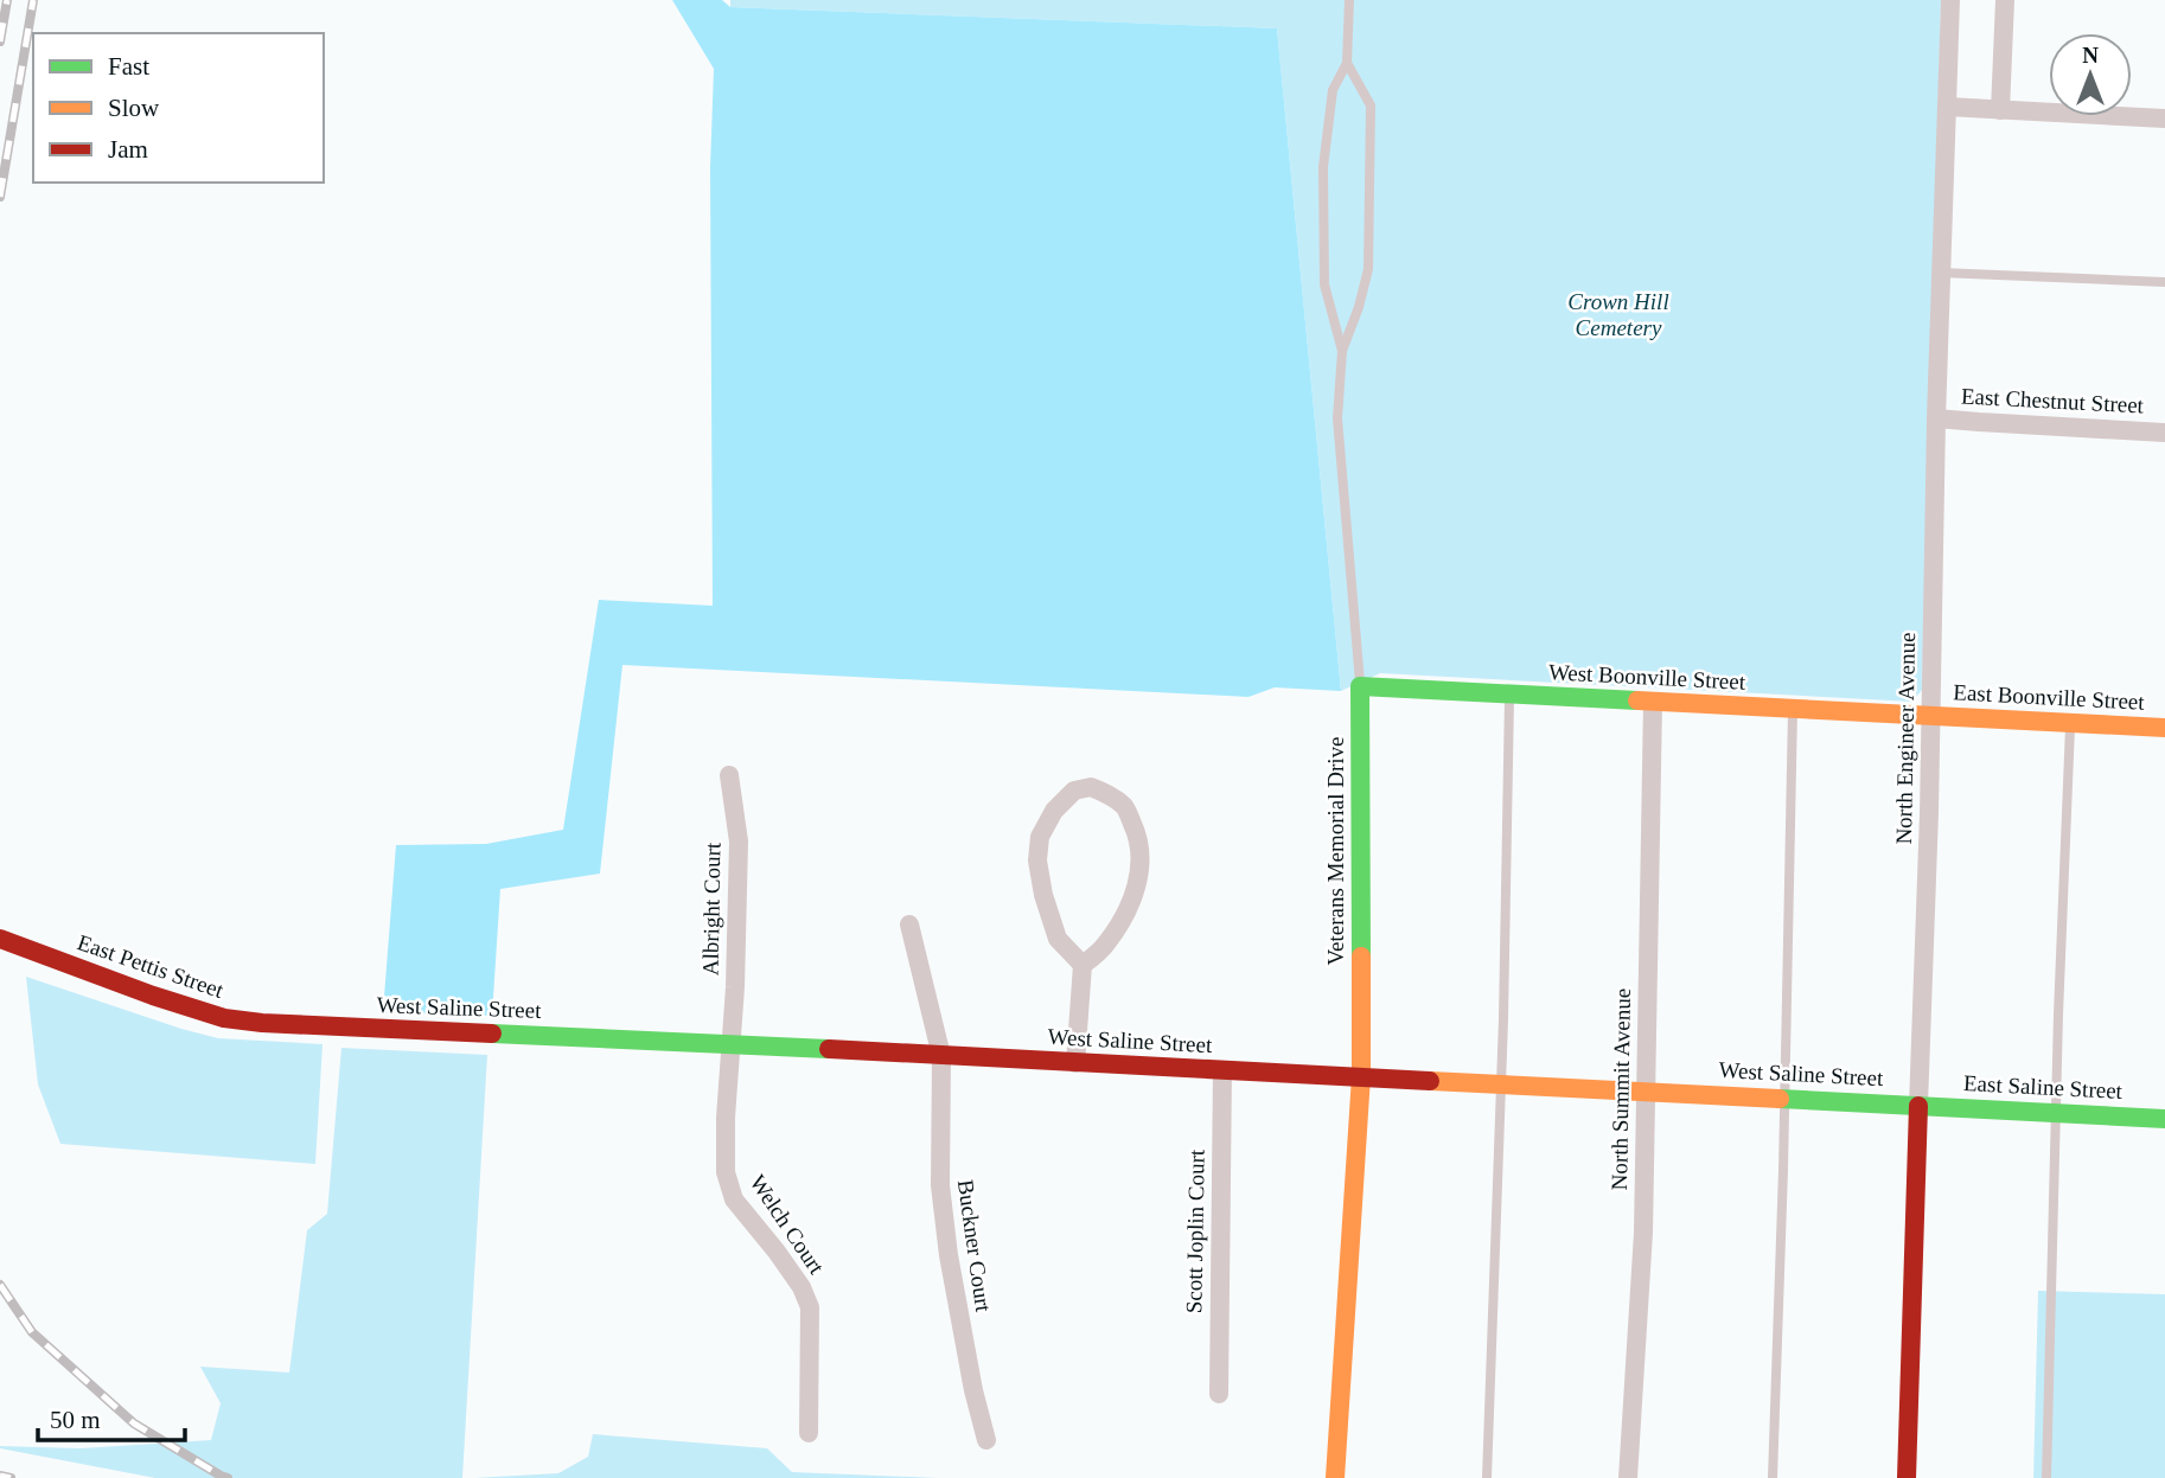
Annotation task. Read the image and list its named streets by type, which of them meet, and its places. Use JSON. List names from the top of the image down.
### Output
{
  "streets": {
    "street": [
      "East Chestnut Street",
      "West Boonville Street",
      "East Boonville Street",
      "North Engineer Avenue",
      "Veterans Memorial Drive",
      "Albright Court",
      "East Pettis Street",
      "West Saline Street",
      "East Saline Street",
      "North Summit Avenue",
      "Welch Court",
      "Scott Joplin Court",
      "Buckner Court"
    ]
  },
  "crossings": [
    ["East Chestnut Street", "North Engineer Avenue"],
    ["West Boonville Street", "East Boonville Street"],
    ["West Boonville Street", "North Engineer Avenue"],
    ["West Boonville Street", "Veterans Memorial Drive"],
    ["West Boonville Street", "North Summit Avenue"],
    ["East Boonville Street", "North Engineer Avenue"],
    ["North Engineer Avenue", "West Saline Street"],
    ["North Engineer Avenue", "East Saline Street"],
    ["Veterans Memorial Drive", "West Saline Street"],
    ["Albright Court", "West Saline Street"],
    ["Albright Court", "Welch Court"],
    ["East Pettis Street", "West Saline Street"],
    ["West Saline Street", "East Saline Street"],
    ["West Saline Street", "North Summit Avenue"],
    ["West Saline Street", "Welch Court"],
    ["West Saline Street", "Scott Joplin Court"],
    ["West Saline Street", "Buckner Court"]
  ],
  "parks": ["Crown Hill Cemetery"],
  "legend": ["Fast", "Slow", "Jam"],
  "scale_bar": "50 m",
  "north": "top"
}
